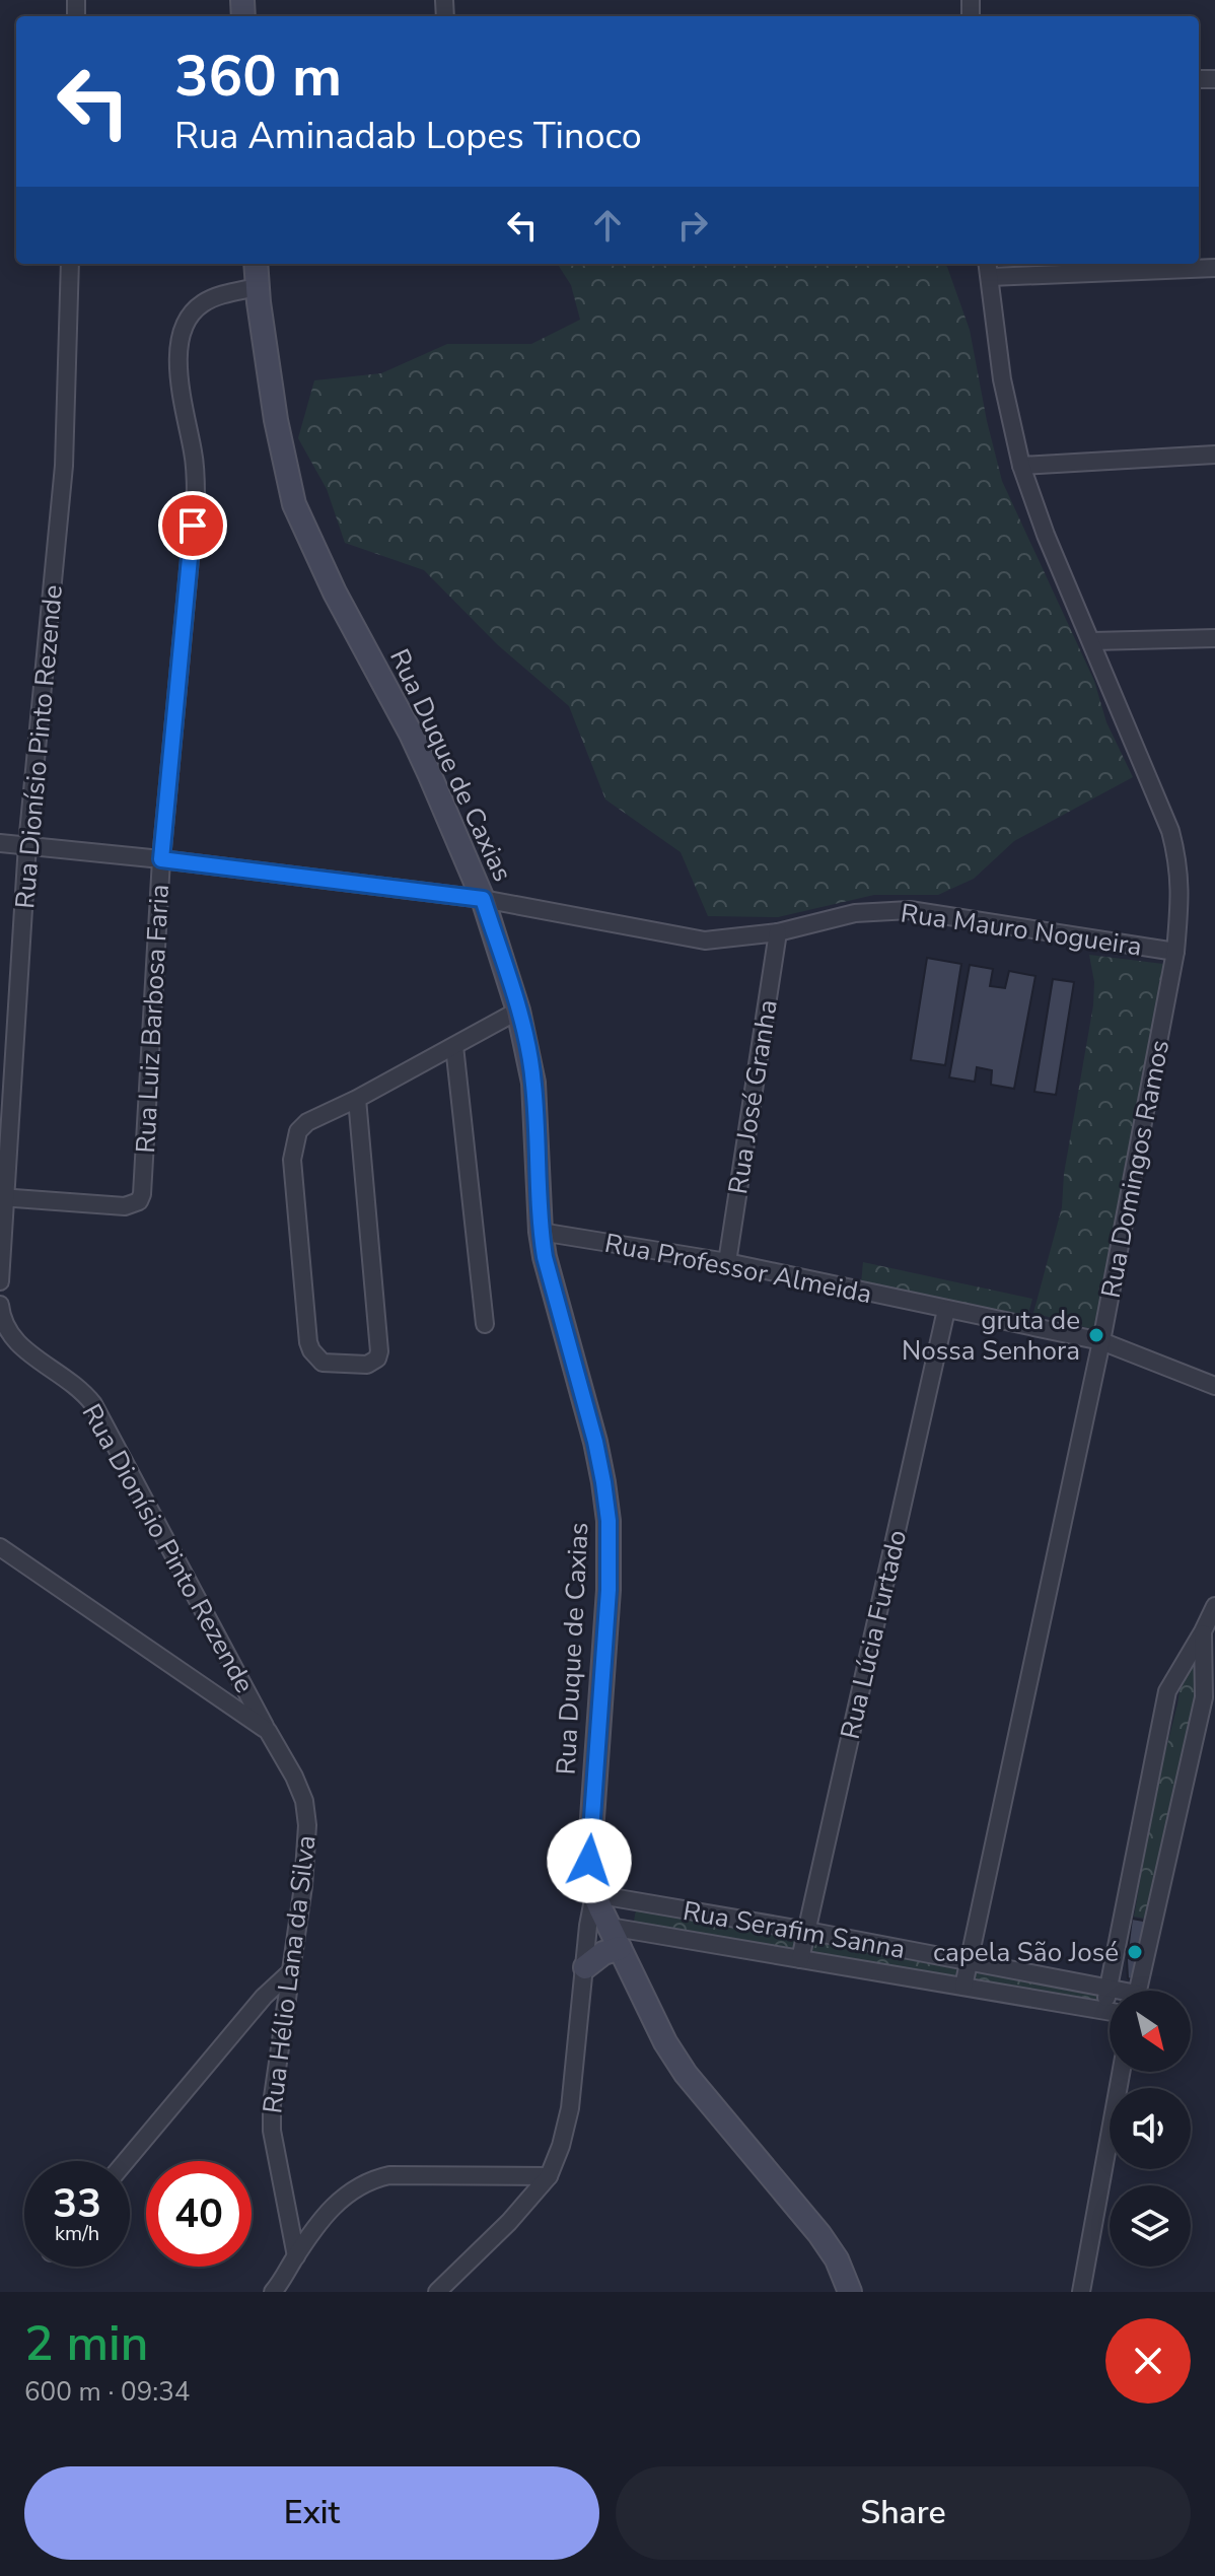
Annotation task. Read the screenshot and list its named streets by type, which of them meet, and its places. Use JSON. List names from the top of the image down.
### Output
{
  "streets": {
    "street": [
      "Rua Dionísio Pinto Rezende",
      "Rua Duque de Caxias",
      "Rua Mauro Nogueira",
      "Rua Luiz Barbosa Faria",
      "Rua José Granha",
      "Rua Domingos Ramos",
      "Rua Professor Almeida",
      "Rua Lúcia Furtado",
      "Rua Serafim Sanna",
      "Rua Hélio Lana da Silva"
    ]
  },
  "crossings": [
    ["Rua Dionísio Pinto Rezende", "Rua Mauro Nogueira"],
    ["Rua Dionísio Pinto Rezende", "Rua Luiz Barbosa Faria"],
    ["Rua Dionísio Pinto Rezende", "Rua Hélio Lana da Silva"],
    ["Rua Duque de Caxias", "Rua Mauro Nogueira"],
    ["Rua Duque de Caxias", "Rua Luiz Barbosa Faria"],
    ["Rua Duque de Caxias", "Rua Professor Almeida"],
    ["Rua Duque de Caxias", "Rua Serafim Sanna"],
    ["Rua Mauro Nogueira", "Rua Luiz Barbosa Faria"],
    ["Rua Mauro Nogueira", "Rua José Granha"],
    ["Rua Mauro Nogueira", "Rua Domingos Ramos"],
    ["Rua José Granha", "Rua Professor Almeida"],
    ["Rua Domingos Ramos", "Rua Professor Almeida"],
    ["Rua Domingos Ramos", "Rua Serafim Sanna"],
    ["Rua Professor Almeida", "Rua Lúcia Furtado"],
    ["Rua Lúcia Furtado", "Rua Serafim Sanna"]
  ],
  "places": ["gruta de Nossa Senhora", "capela São José"],
  "north": "bottom right",
  "page": {
    "turn": ["360 m", "Rua Aminadab Lopes Tinoco"],
    "speed": "33 km/h",
    "limit": "40",
    "heading": ["2 min", "600 m · 09:34"],
    "buttons": ["Exit", "Share"]
  }
}
